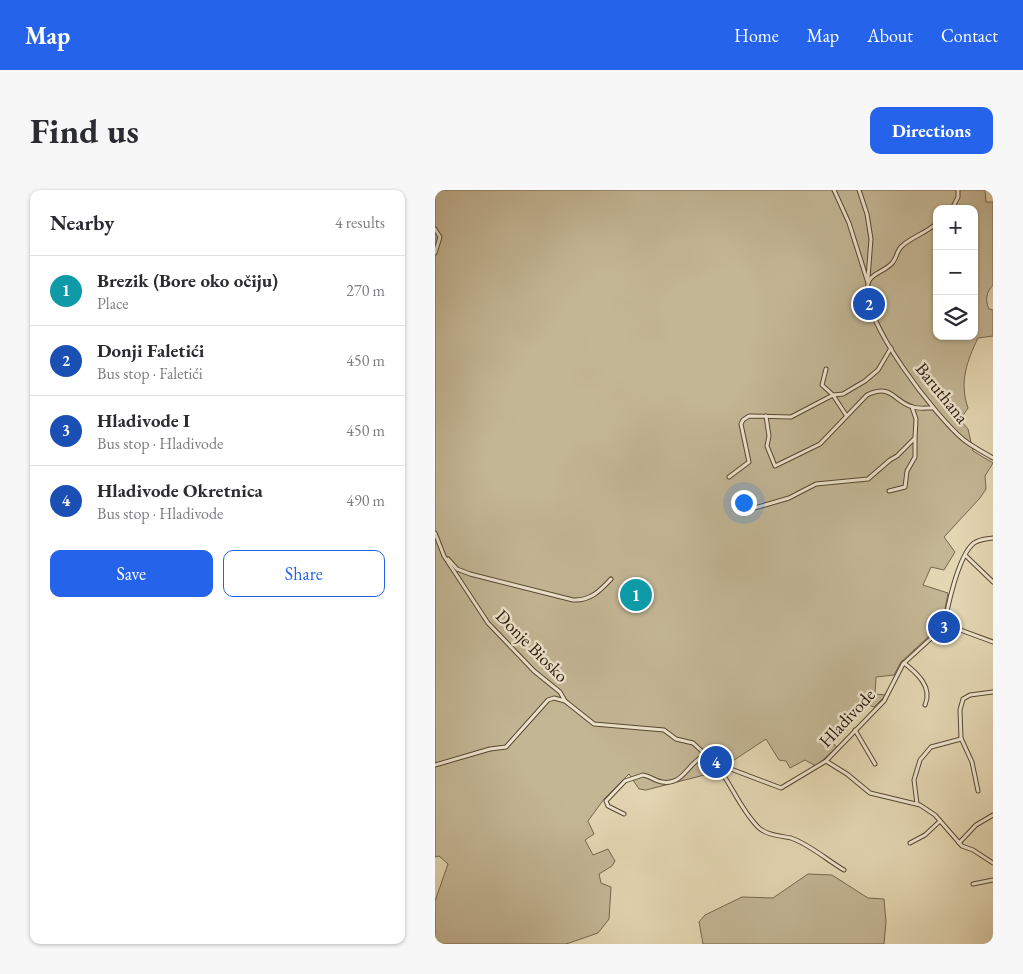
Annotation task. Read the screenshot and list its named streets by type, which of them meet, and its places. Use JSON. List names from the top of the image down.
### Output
{
  "streets": {
    "street": ["Baruthana", "Donje Biosko", "Hladivode"]
  },
  "crossings": [
    ["Donje Biosko", "Hladivode"]
  ],
  "page": {
    "header": "Map",
    "nav": [
      "Home",
      "Map",
      "About",
      "Contact"
    ],
    "buttons": [
      "Directions",
      ["Save", "Share"]
    ],
    "title": "Find us",
    "heading": ["Nearby", "4 results"],
    "map_buttons": ["+", "−"],
    "list": [
      {
        "mark": "1",
        "name": "Brezik (Bore oko očiju)",
        "note": "Place",
        "value": "270 m"
      },
      {
        "mark": "2",
        "name": "Donji Faletići",
        "note": "Bus stop · Faletići",
        "value": "450 m"
      },
      {
        "mark": "3",
        "name": "Hladivode I",
        "note": "Bus stop · Hladivode",
        "value": "450 m"
      },
      {
        "mark": "4",
        "name": "Hladivode Okretnica",
        "note": "Bus stop · Hladivode",
        "value": "490 m"
      }
    ],
    "pins": [
      "2",
      "1",
      "3",
      "4"
    ]
  }
}
